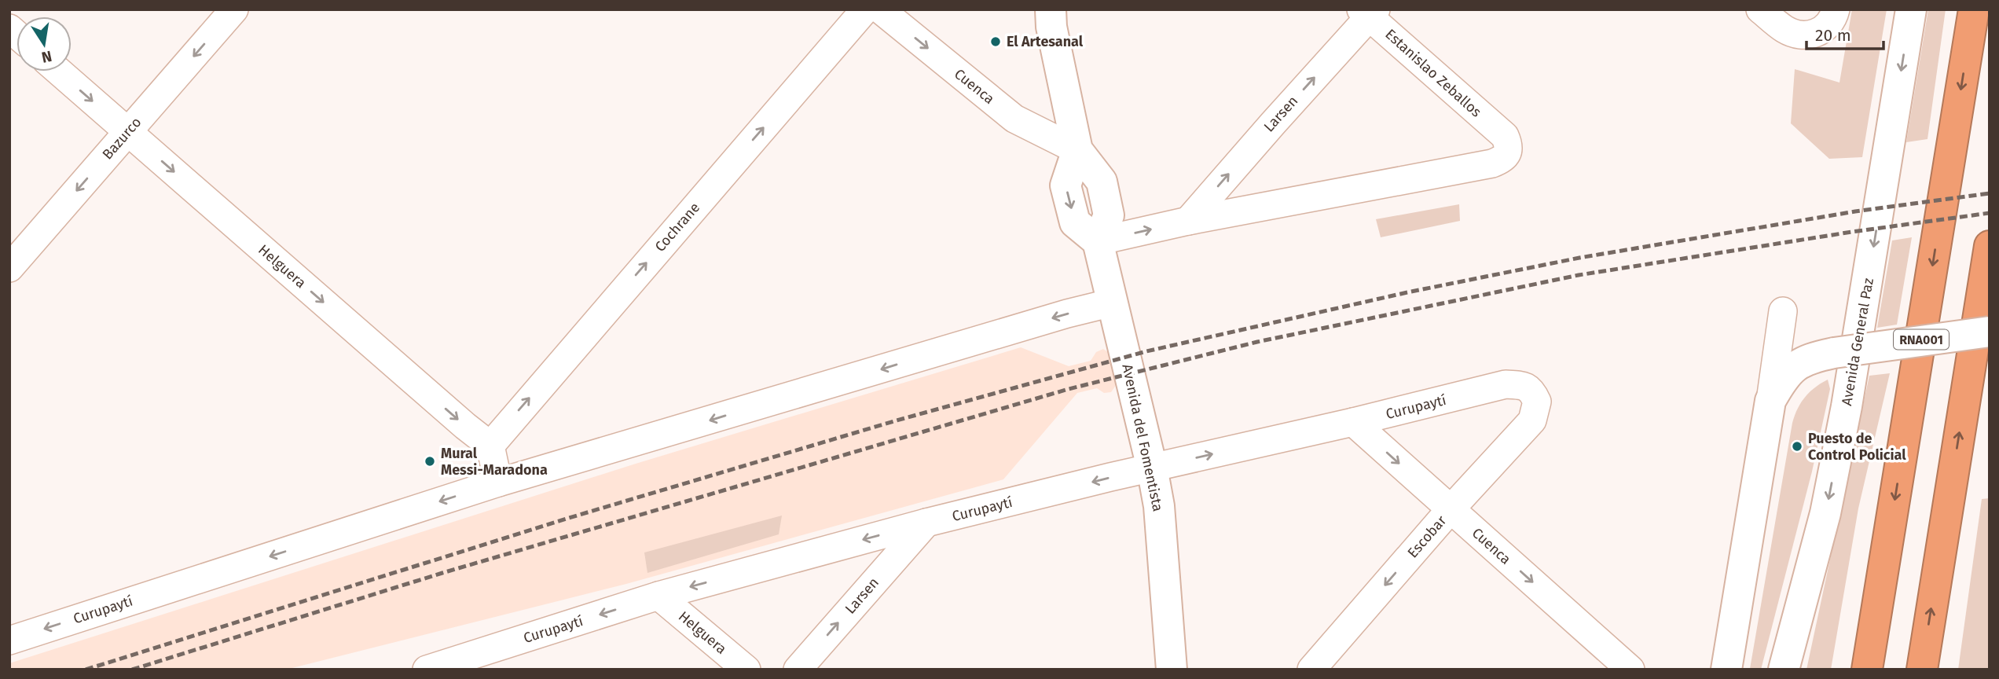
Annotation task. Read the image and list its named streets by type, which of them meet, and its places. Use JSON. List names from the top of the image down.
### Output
{
  "streets": {
    "highway": ["RNA001"],
    "street": [
      "Estanislao Zeballos",
      "Cuenca",
      "Larsen",
      "Bazurco",
      "Cochrane",
      "Helguera",
      "Avenida General Paz",
      "Curupaytí",
      "Avenida del Fomentista",
      "Escobar"
    ]
  },
  "crossings": [
    ["Estanislao Zeballos", "Larsen"],
    ["Cuenca", "Curupaytí"],
    ["Cuenca", "Escobar"],
    ["Larsen", "Curupaytí"],
    ["Bazurco", "Helguera"],
    ["Cochrane", "Helguera"],
    ["Helguera", "Curupaytí"],
    ["Curupaytí", "Avenida del Fomentista"],
    ["Curupaytí", "Escobar"]
  ],
  "one_way": [
    "Cuenca",
    "Larsen",
    "Bazurco",
    "Cochrane",
    "Helguera",
    "Curupaytí",
    "Escobar"
  ],
  "places": ["El Artesanal", "Puesto de Control Policial", "Mural Messi-Maradona"],
  "scale_bar": "20 m",
  "north": "bottom"
}
